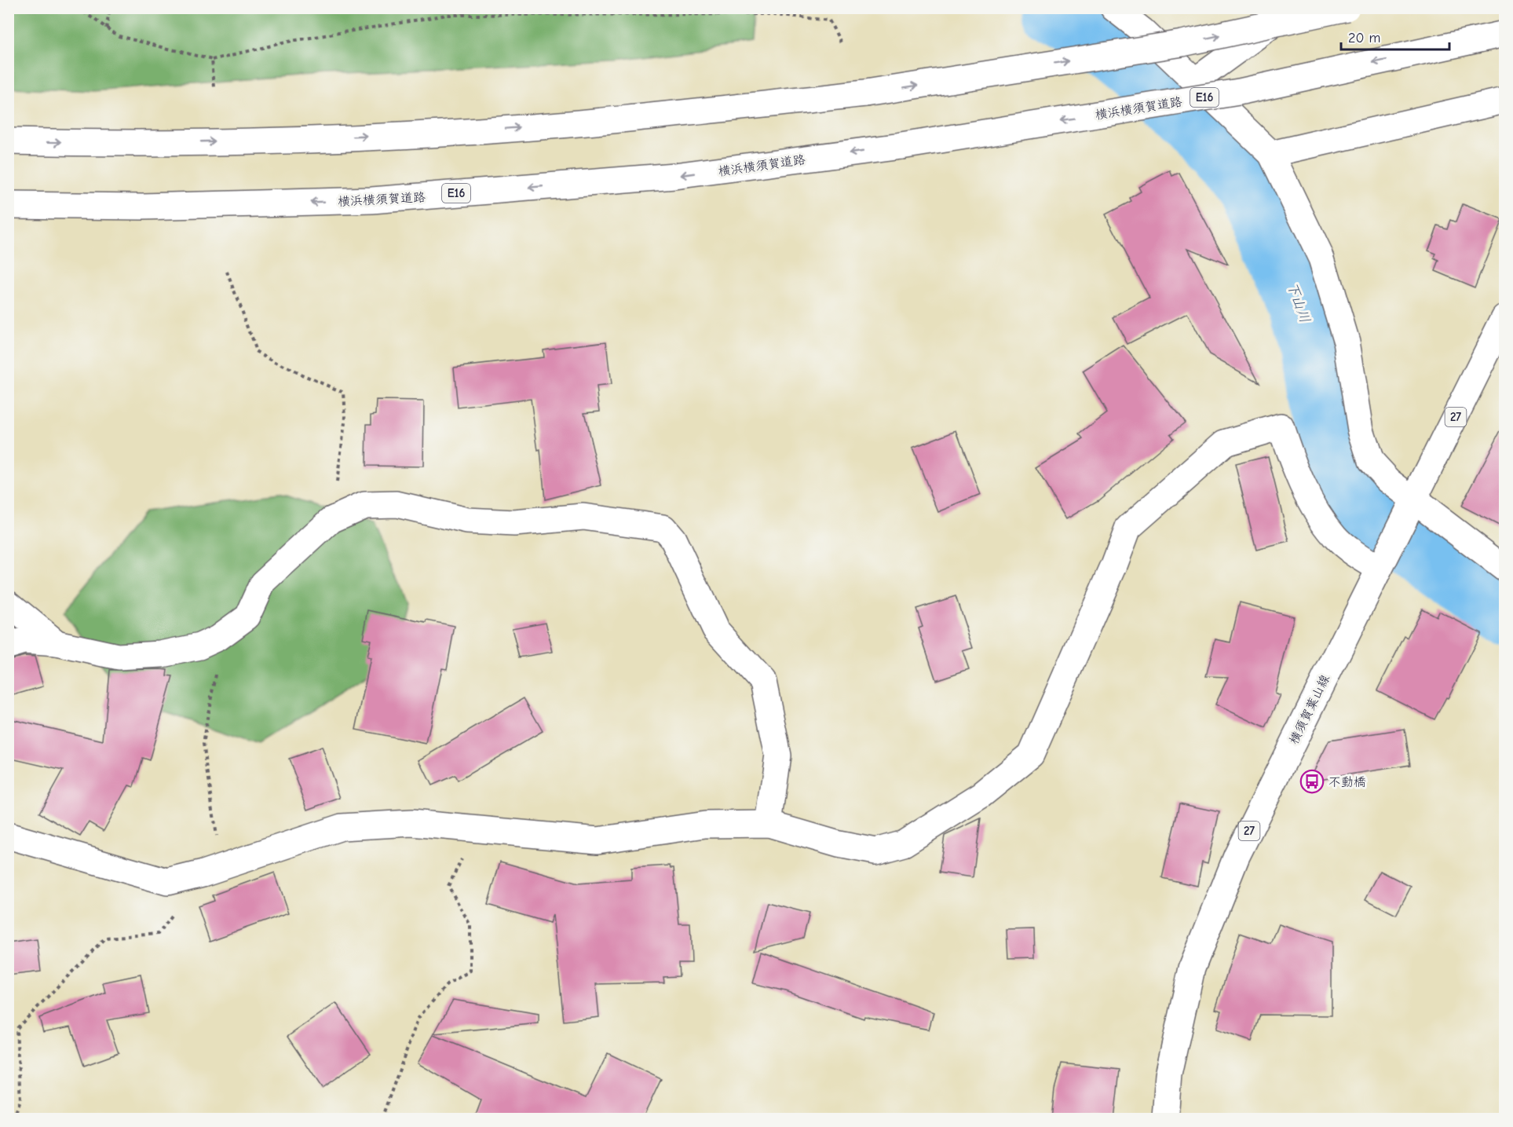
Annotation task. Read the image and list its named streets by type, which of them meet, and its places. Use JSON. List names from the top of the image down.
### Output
{
  "streets": {
    "main road": [
      "E16",
      "横浜横須賀道路",
      "27",
      "横須賀葉山線"
    ]
  },
  "water": ["下山川"],
  "places": {
    "bus stop": ["不動橋"]
  },
  "scale_bar": "20 m"
}
